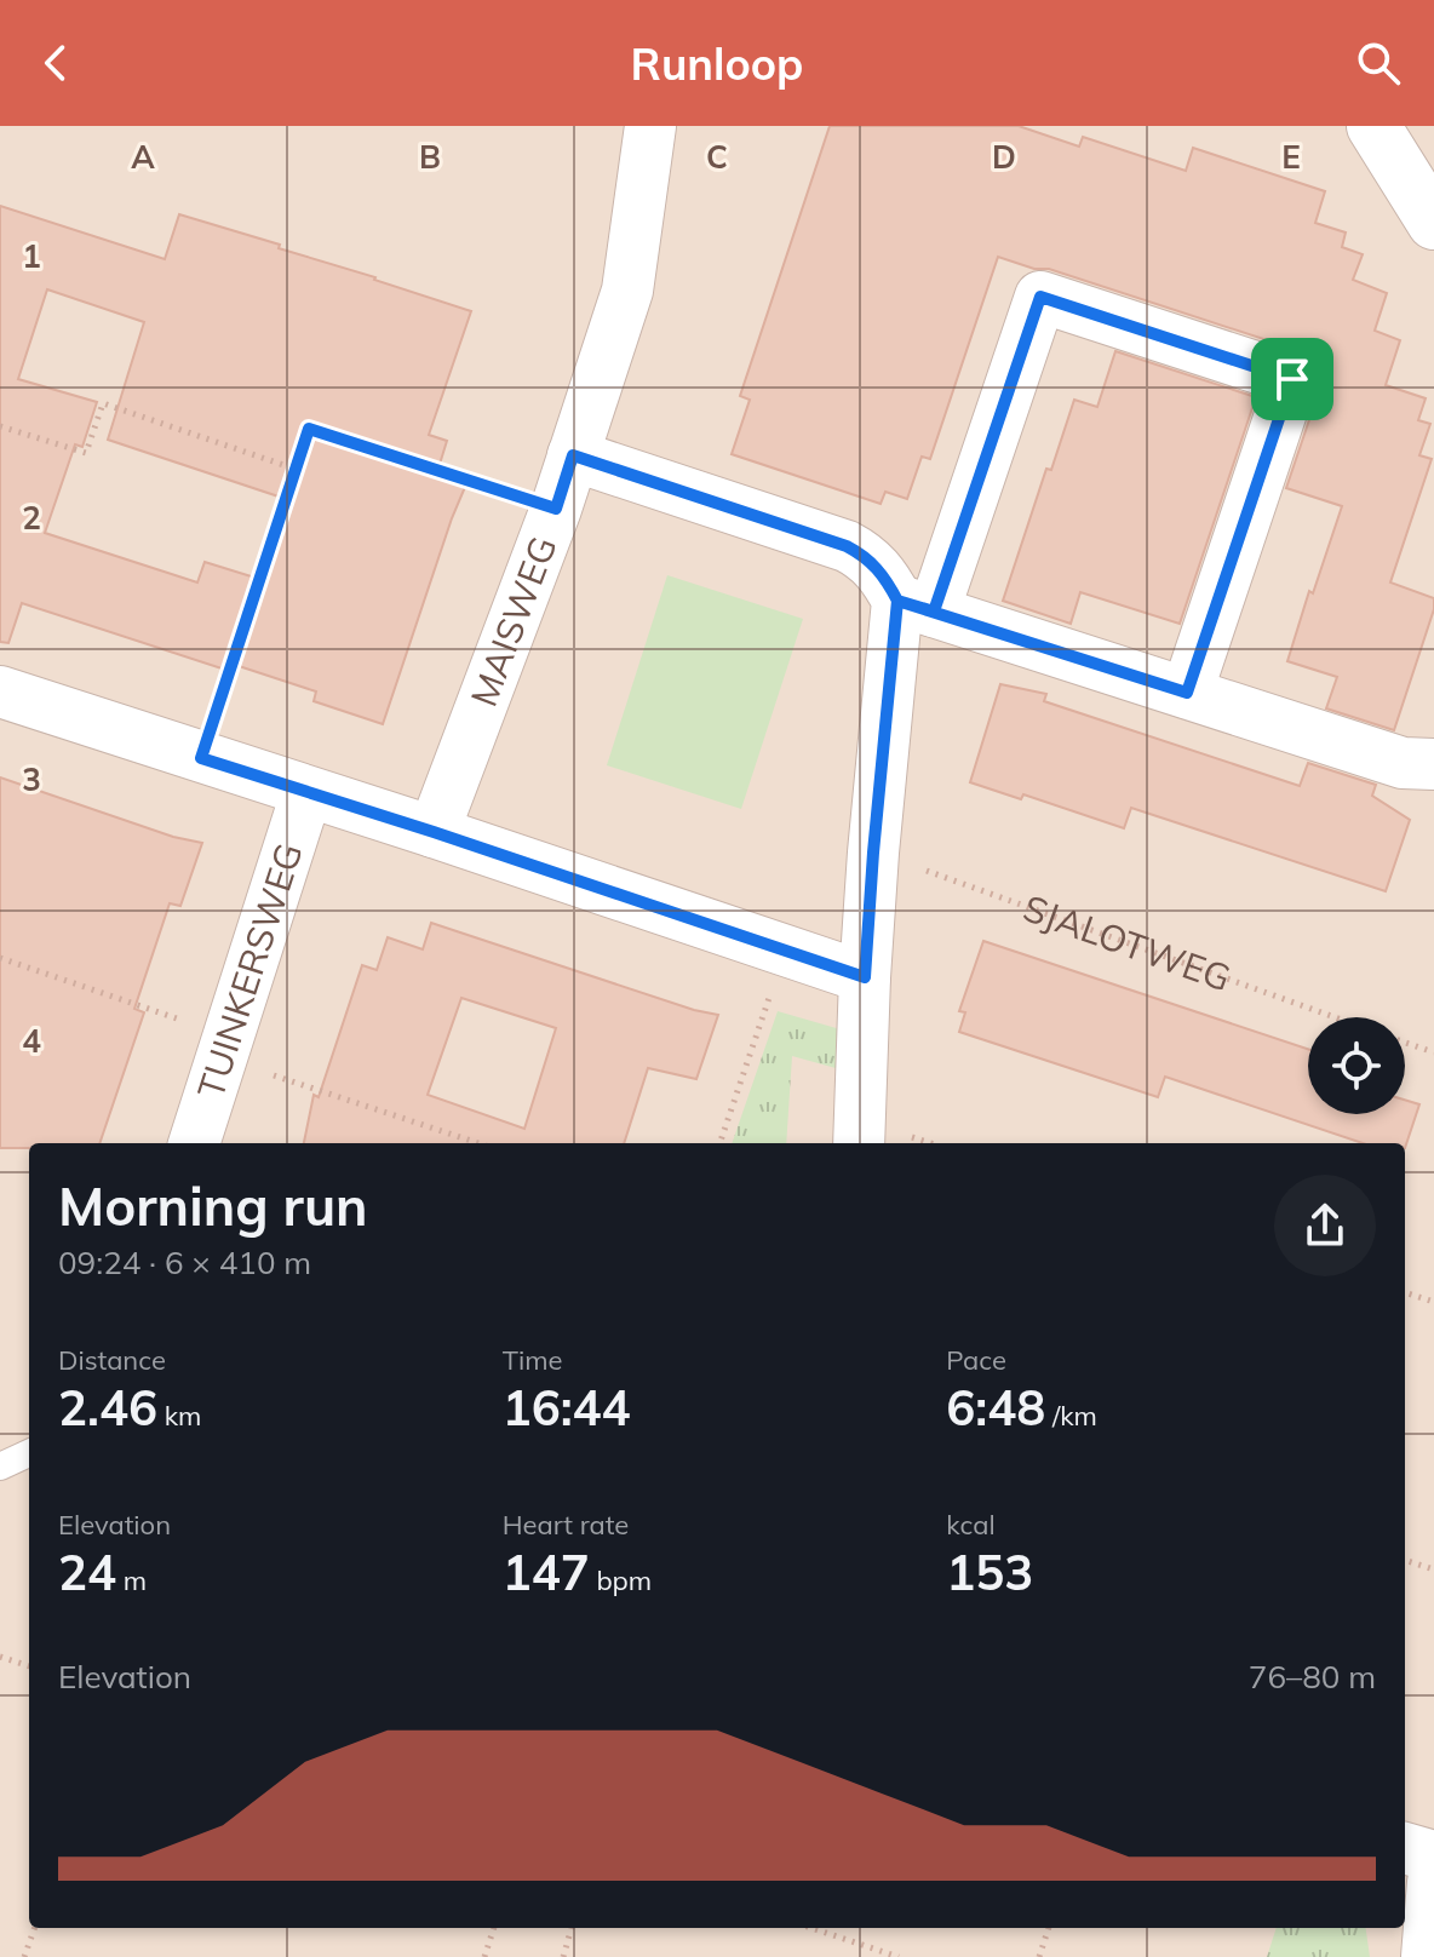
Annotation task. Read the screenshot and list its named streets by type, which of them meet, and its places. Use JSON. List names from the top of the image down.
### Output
{
  "streets": {
    "street": ["MAISWEG", "TUINKERSWEG"],
    "path": ["SJALOTWEG"]
  },
  "page": {
    "header": "Runloop",
    "heading": ["Morning run", "09:24 · 6 × 410 m"],
    "stats": [
      ["Distance", "2.46 km"],
      ["Time", "16:44"],
      ["Pace", "6:48 /km"],
      ["Elevation", "24 m"],
      ["Heart rate", "147 bpm"],
      ["kcal", "153"]
    ],
    "chart": ["Elevation", "76–80 m"]
  },
  "grid": {
    "columns": [
      "A",
      "B",
      "C",
      "D",
      "E"
    ],
    "rows": [
      "1",
      "2",
      "3",
      "4"
    ]
  }
}
